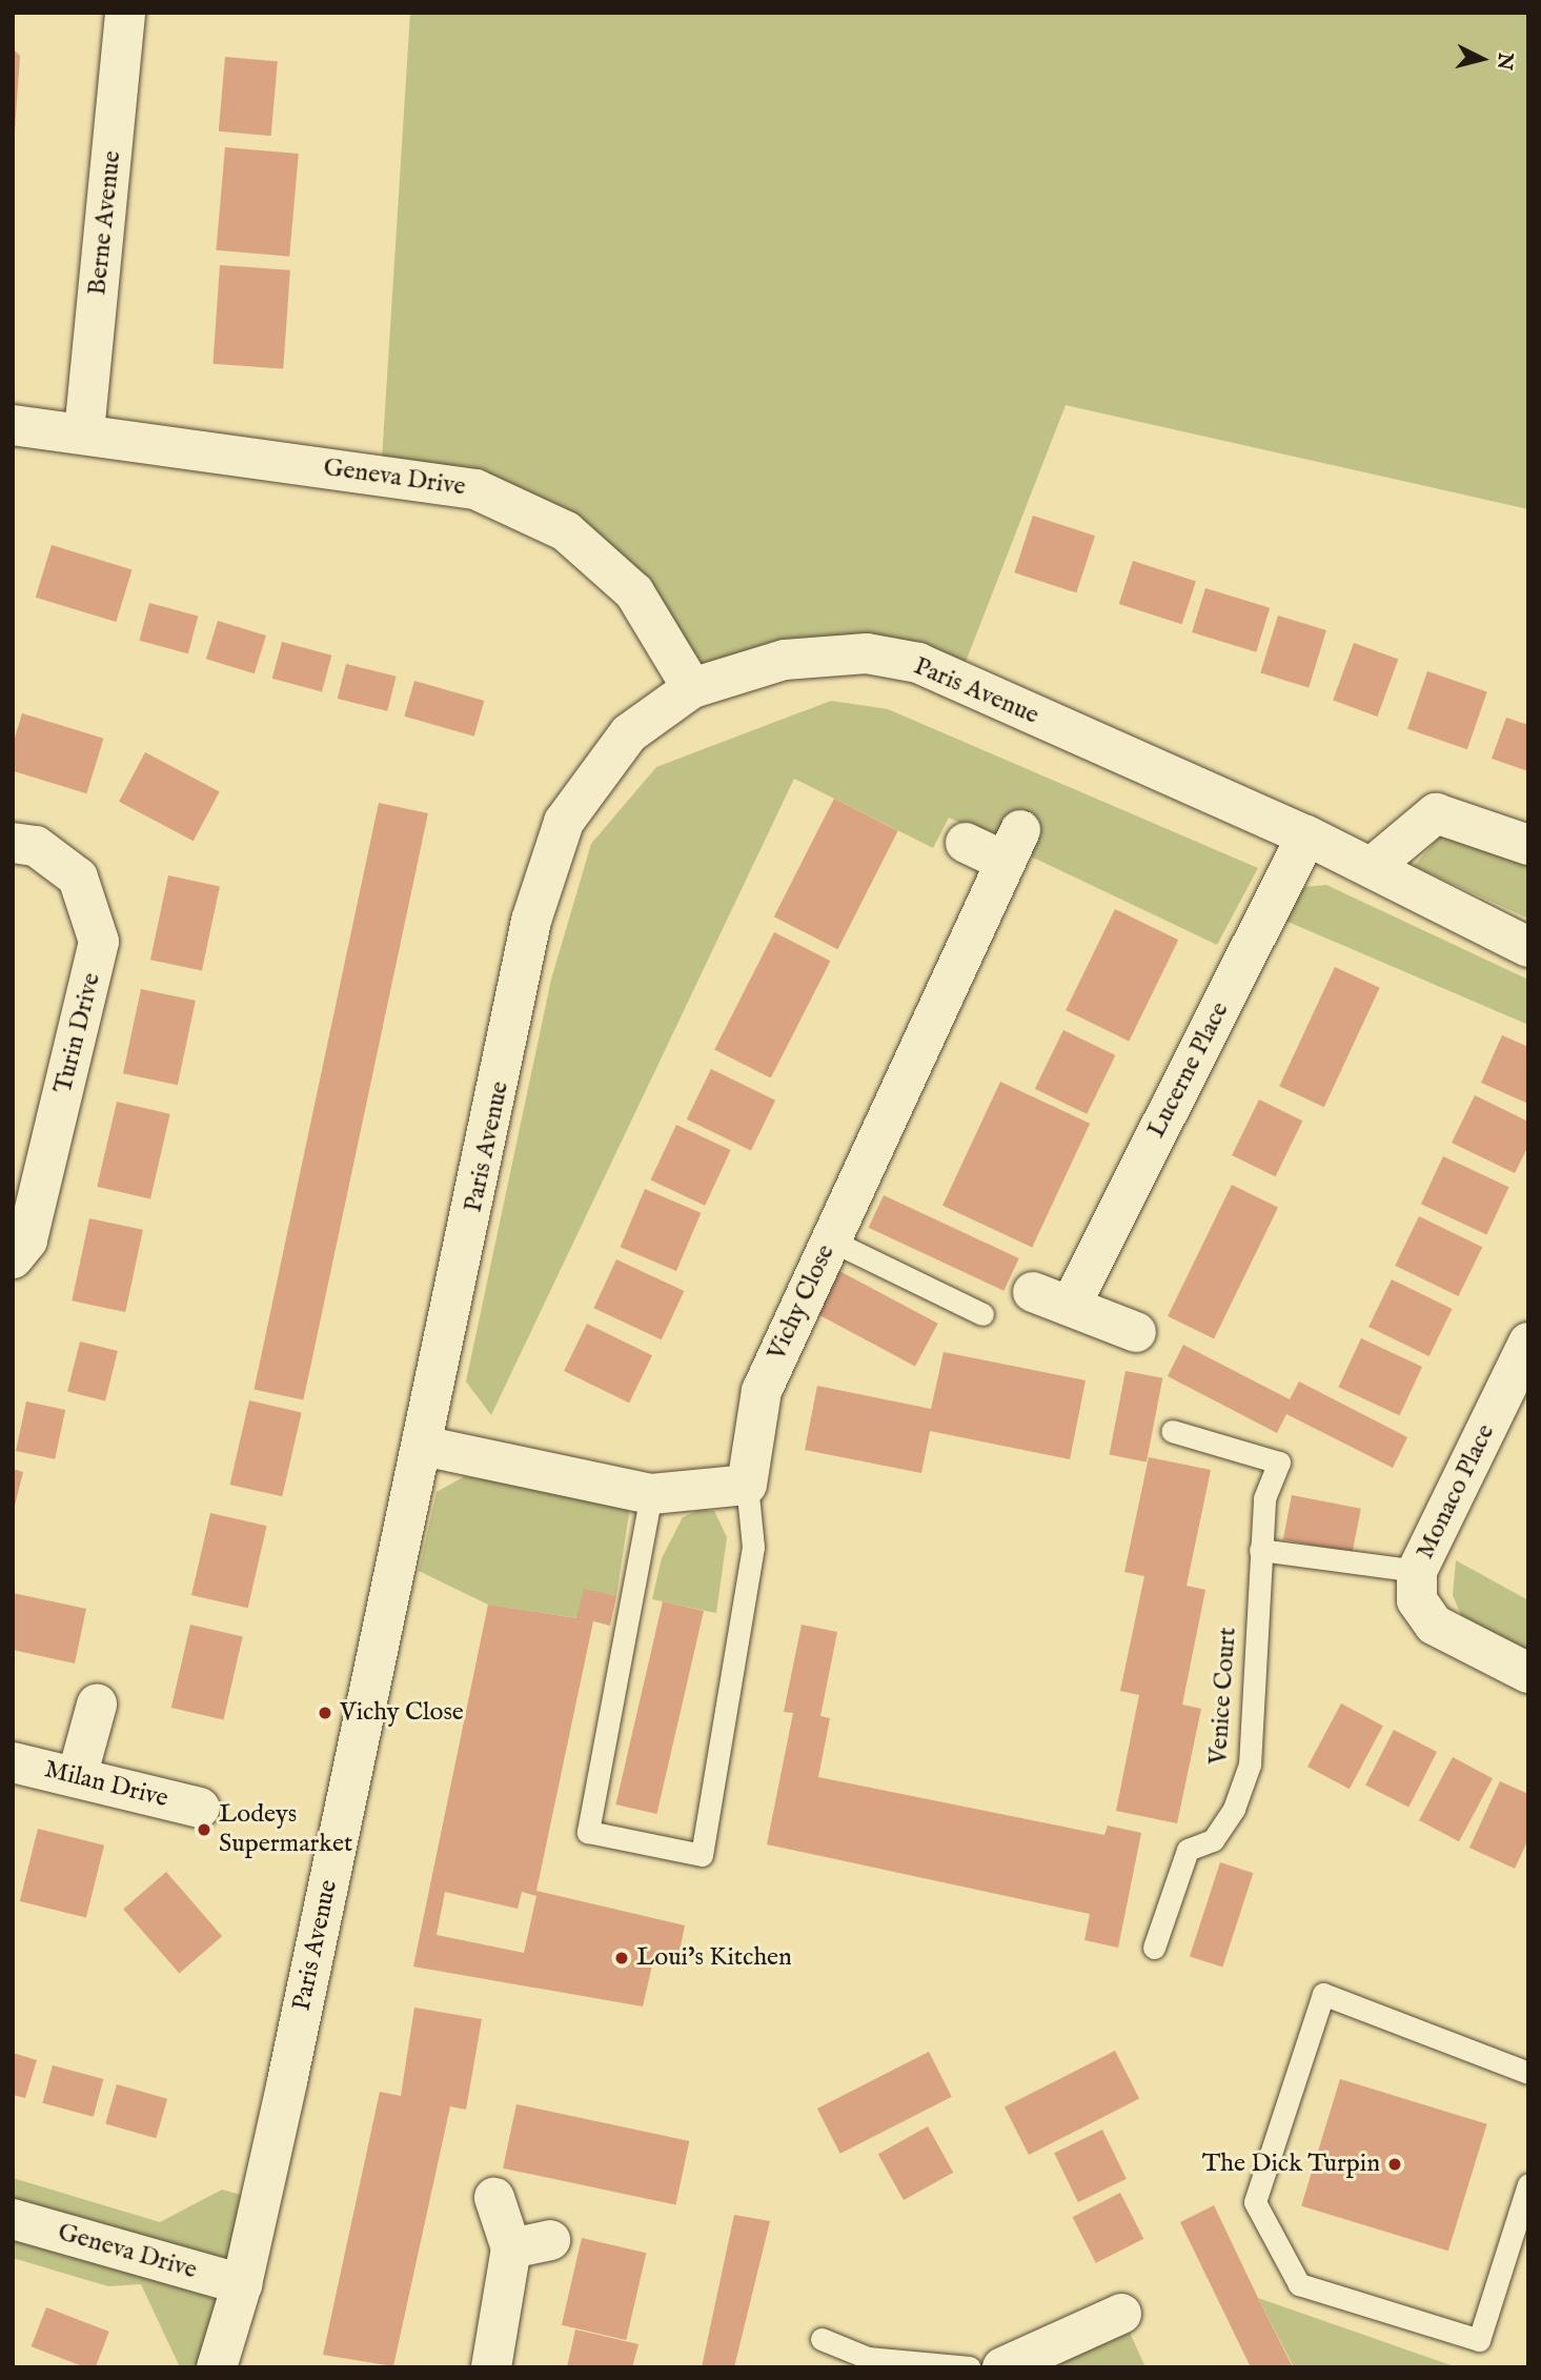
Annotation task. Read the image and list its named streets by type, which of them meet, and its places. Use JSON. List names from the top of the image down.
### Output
{
  "streets": {
    "street": [
      "Berne Avenue",
      "Geneva Drive",
      "Paris Avenue",
      "Turin Drive",
      "Lucerne Place",
      "Vichy Close",
      "Monaco Place",
      "Milan Drive"
    ],
    "lane": ["Venice Court"]
  },
  "crossings": [
    ["Berne Avenue", "Geneva Drive"],
    ["Geneva Drive", "Paris Avenue"],
    ["Paris Avenue", "Lucerne Place"]
  ],
  "places": [
    "Vichy Close",
    "Lodeys Supermarket",
    "Loui's Kitchen",
    "The Dick Turpin"
  ],
  "north": "right"
}
